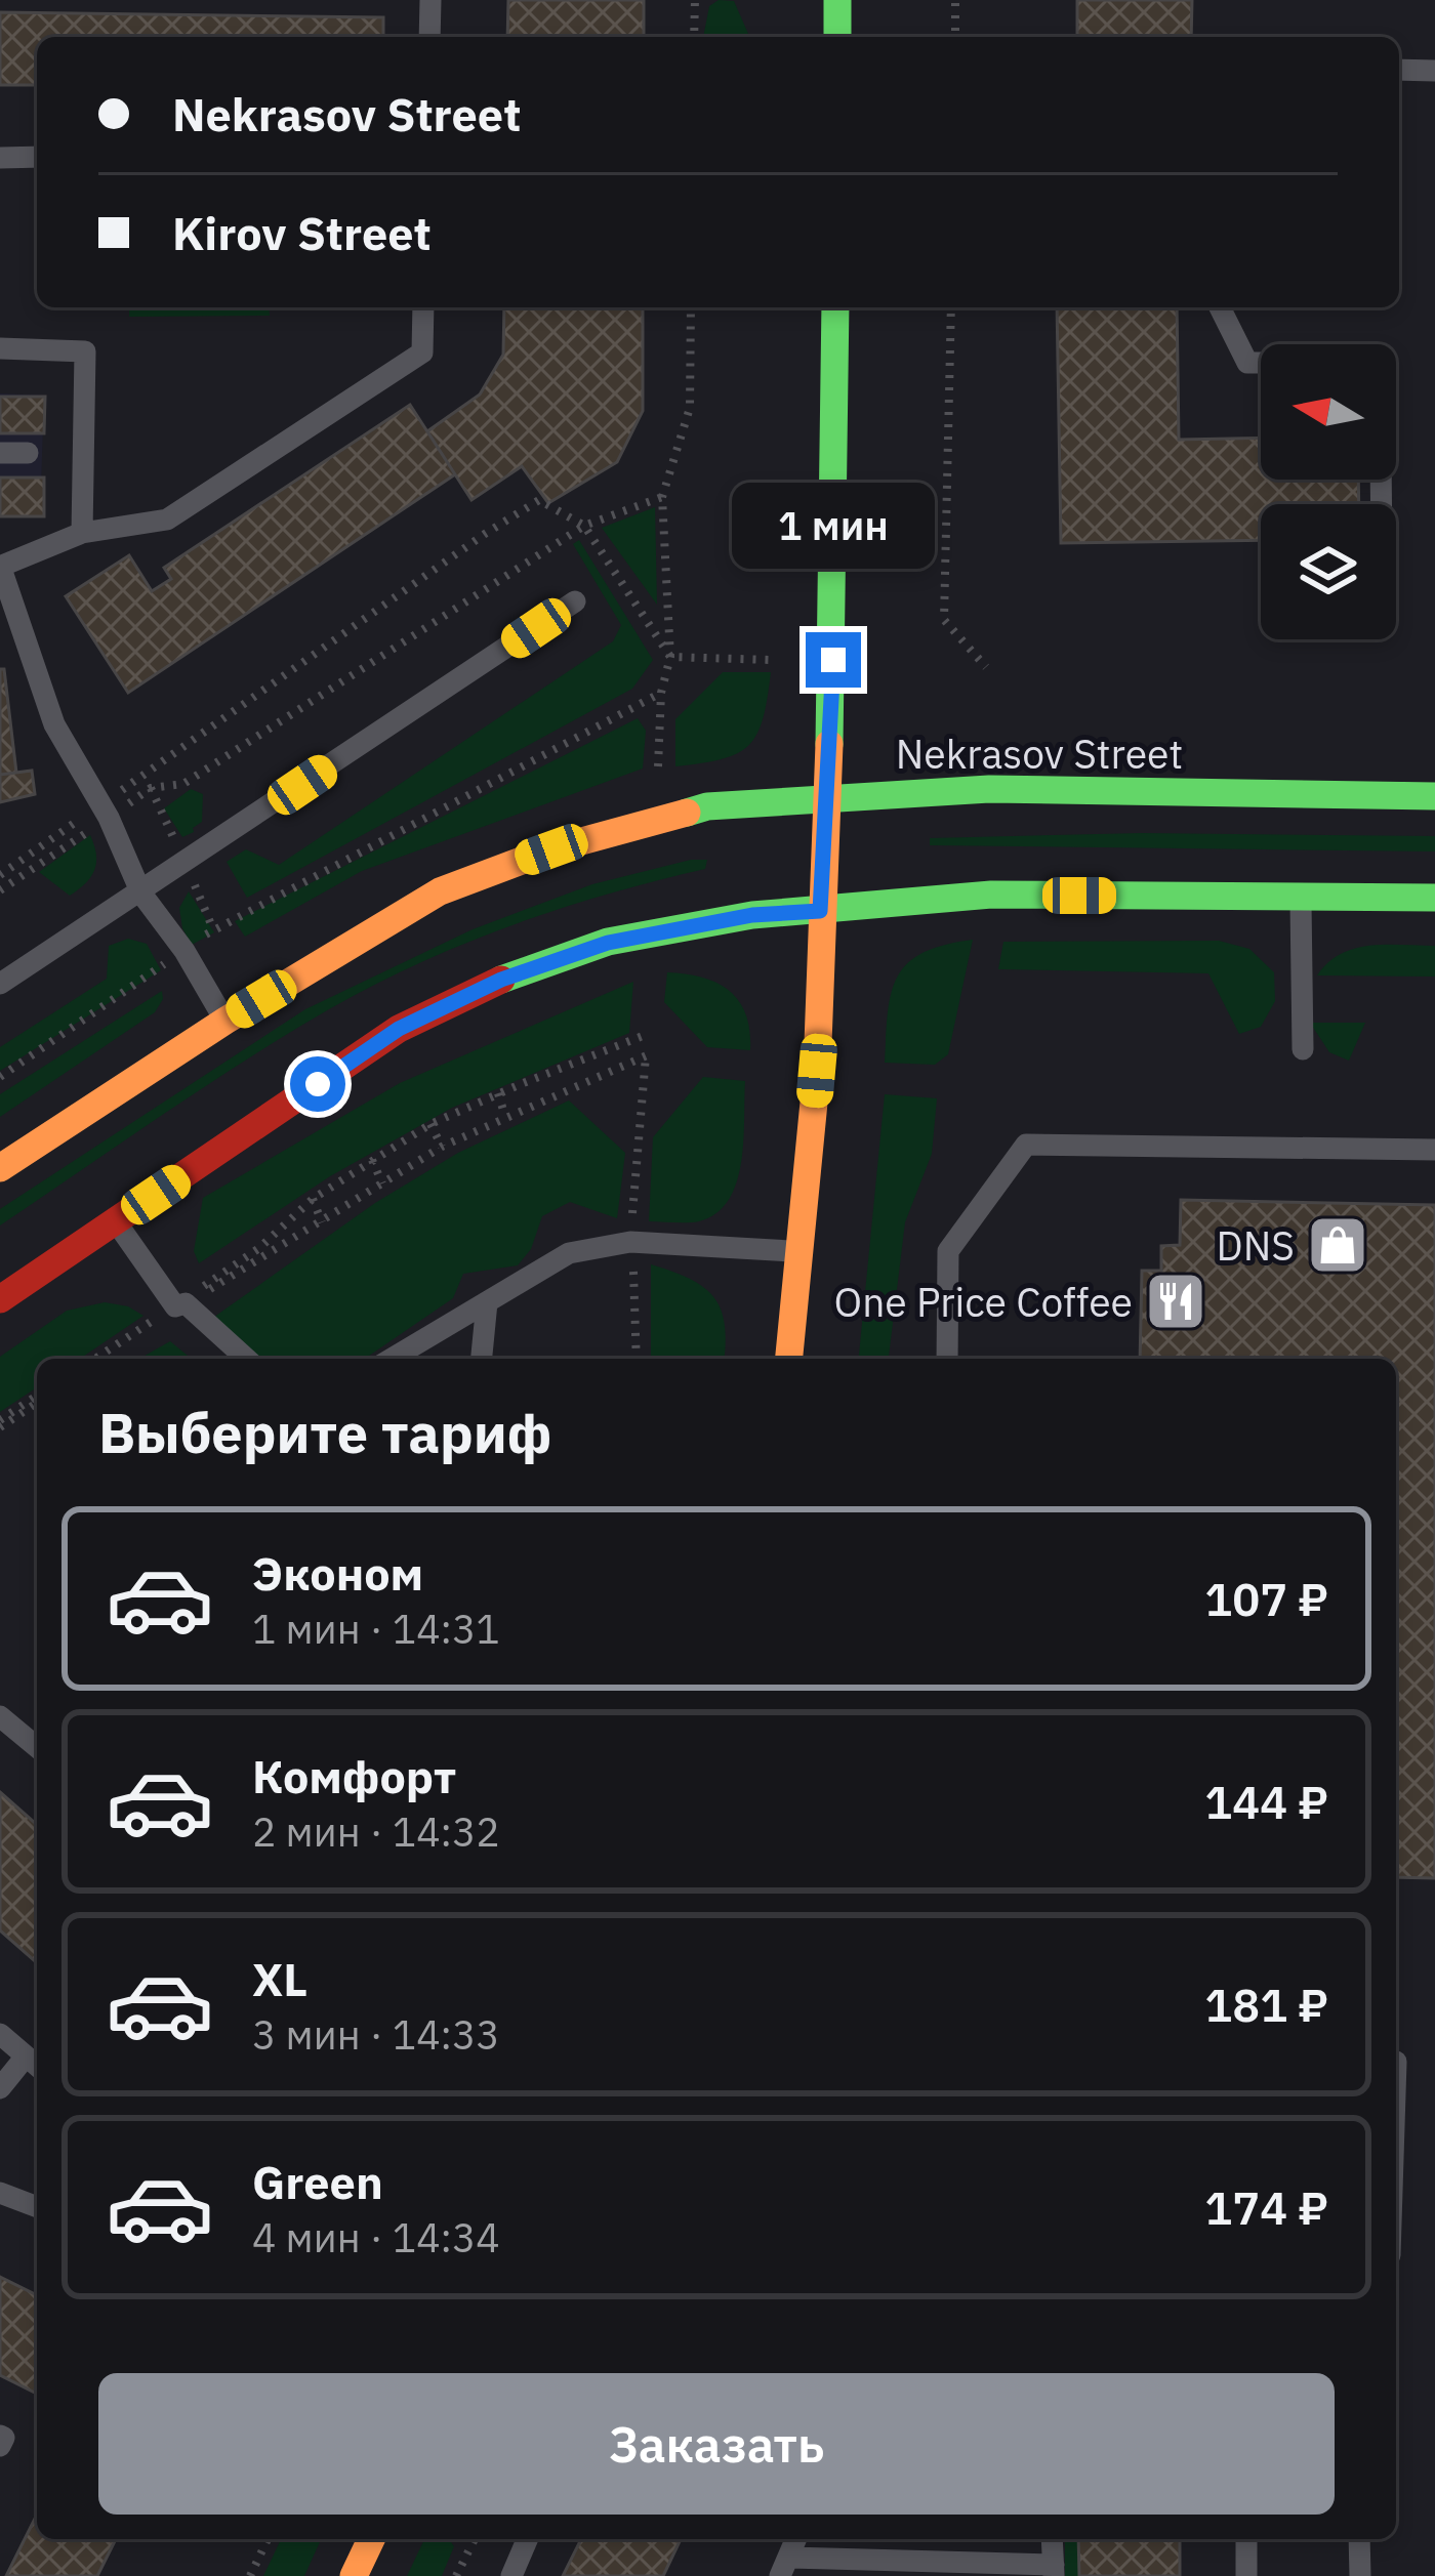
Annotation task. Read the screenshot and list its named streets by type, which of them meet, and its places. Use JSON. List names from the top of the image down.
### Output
{
  "streets": {
    "main road": ["Nekrasov Street"]
  },
  "places": {
    "shop": ["DNS"],
    "restaurant": ["One Price Coffee"]
  },
  "north": "left",
  "page": {
    "banner": ["Nekrasov Street", "Kirov Street"],
    "bubble": "1 мин",
    "heading": "Выберите тариф",
    "list": [
      {
        "name": "Эконом",
        "note": "1 мин · 14:31",
        "value": "107 ₽"
      },
      {
        "name": "Комфорт",
        "note": "2 мин · 14:32",
        "value": "144 ₽"
      },
      {
        "name": "XL",
        "note": "3 мин · 14:33",
        "value": "181 ₽"
      },
      {
        "name": "Green",
        "note": "4 мин · 14:34",
        "value": "174 ₽"
      }
    ],
    "buttons": "Заказать"
  }
}
